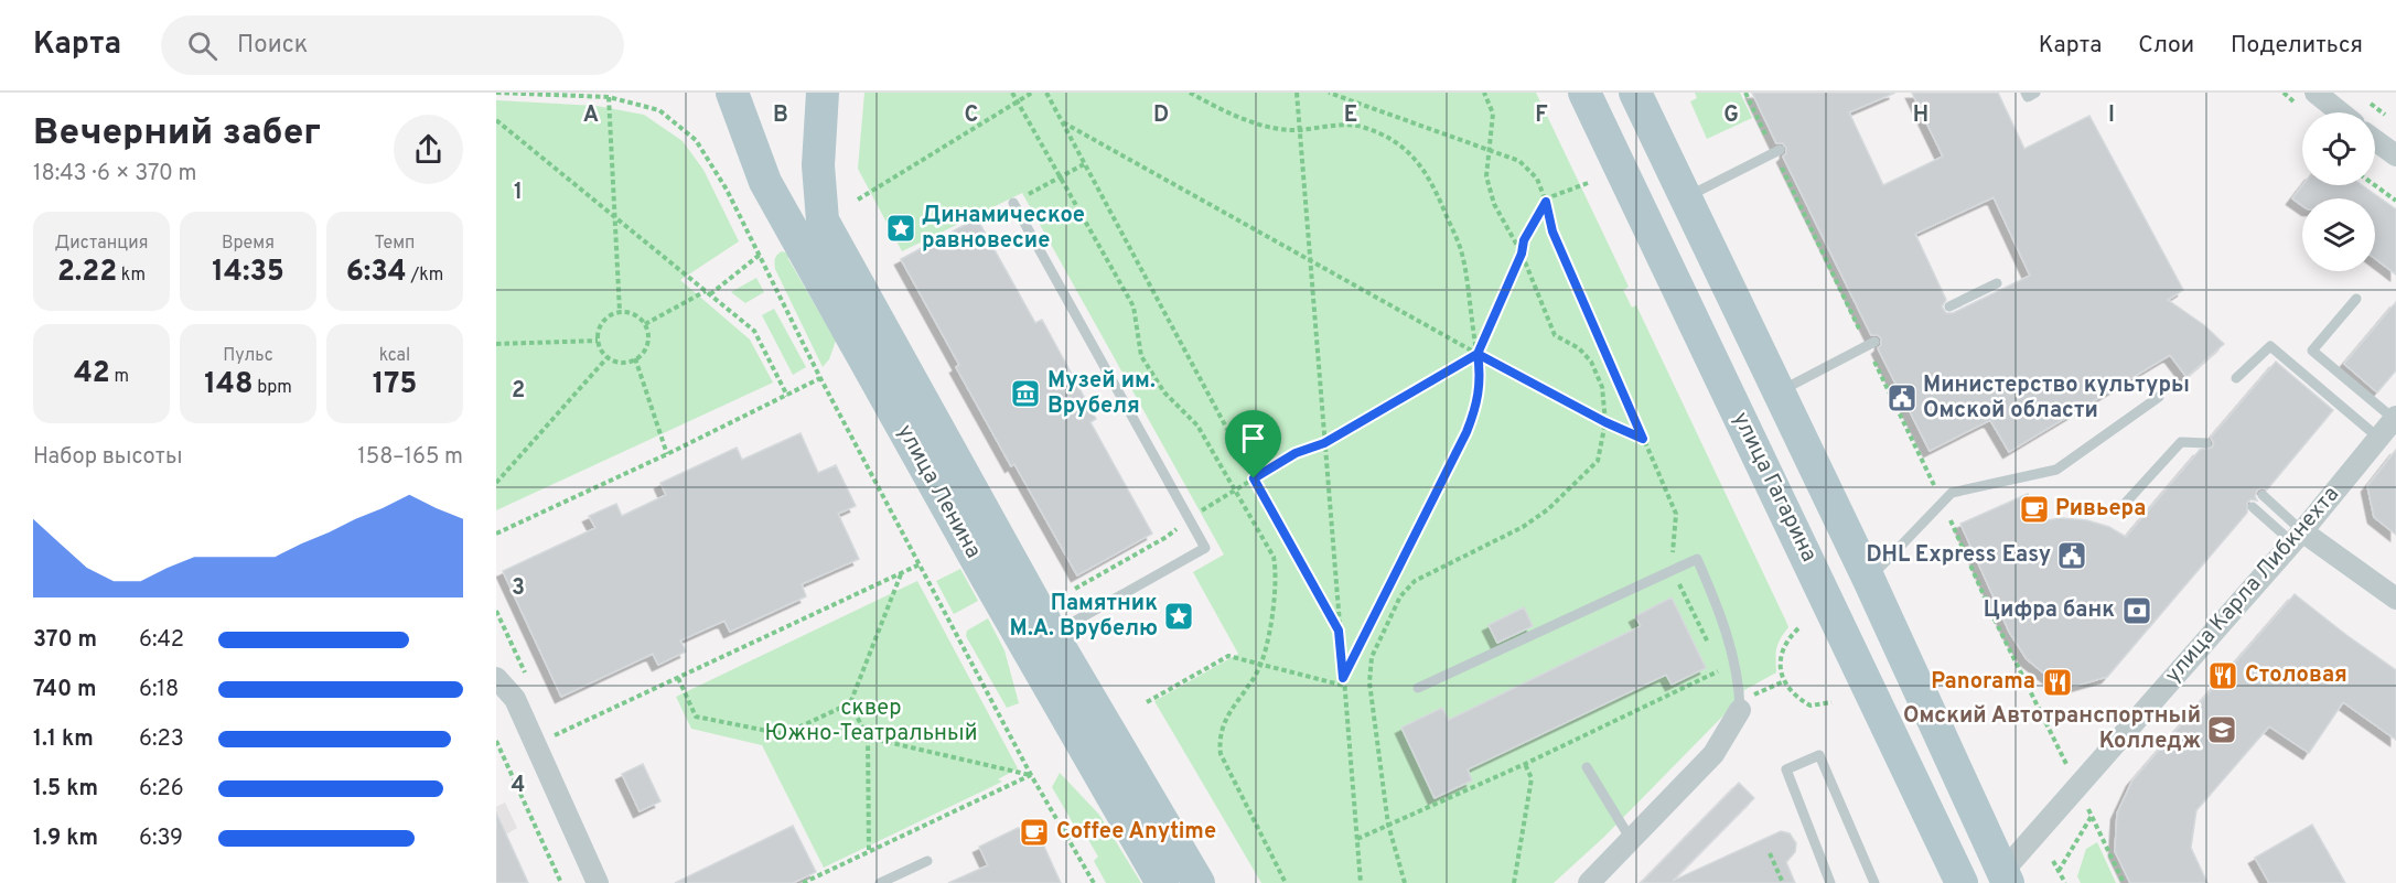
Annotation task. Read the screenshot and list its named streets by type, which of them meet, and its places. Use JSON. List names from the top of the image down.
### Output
{
  "streets": {
    "main road": ["улица Гагарина", "улица Ленина"],
    "street": ["улица Карла Либкнехта"]
  },
  "crossings": [
    ["улица Гагарина", "улица Карла Либкнехта"]
  ],
  "parks": ["сквер Южно-Театральный"],
  "places": {
    "place": ["Динамическое равновесие", "Памятник М.А. Врубелю"],
    "museum": ["Музей им. Врубеля"],
    "public building": ["Министерство культуры Омской области", "DHL Express Easy"],
    "cafe": ["Ривьера", "Coffee Anytime"],
    "bank": ["Цифра банк"],
    "restaurant": ["Столовая", "Panorama"],
    "school or university": ["Омский Автотранспортный Колледж"]
  },
  "page": {
    "header": "Карта",
    "search": "Поиск",
    "nav": ["Карта", "Слои", "Поделиться"],
    "heading": ["Вечерний забег", "18:43 · 6 × 370 m"],
    "stats": [
      ["Дистанция", "2.22 km"],
      ["Время", "14:35"],
      ["Темп", "6:34 /km"],
      ["42 m"],
      ["Пульс", "148 bpm"],
      ["kcal", "175"]
    ],
    "chart": ["Набор высоты", "158–165 m"],
    "list": [
      {
        "name": "370 m",
        "note": "6:42"
      },
      {
        "name": "740 m",
        "note": "6:18"
      },
      {
        "name": "1.1 km",
        "note": "6:23"
      },
      {
        "name": "1.5 km",
        "note": "6:26"
      },
      {
        "name": "1.9 km",
        "note": "6:39"
      }
    ]
  },
  "grid": {
    "columns": [
      "A",
      "B",
      "C",
      "D",
      "E",
      "F",
      "G",
      "H",
      "I"
    ],
    "rows": [
      "1",
      "2",
      "3",
      "4"
    ]
  }
}
